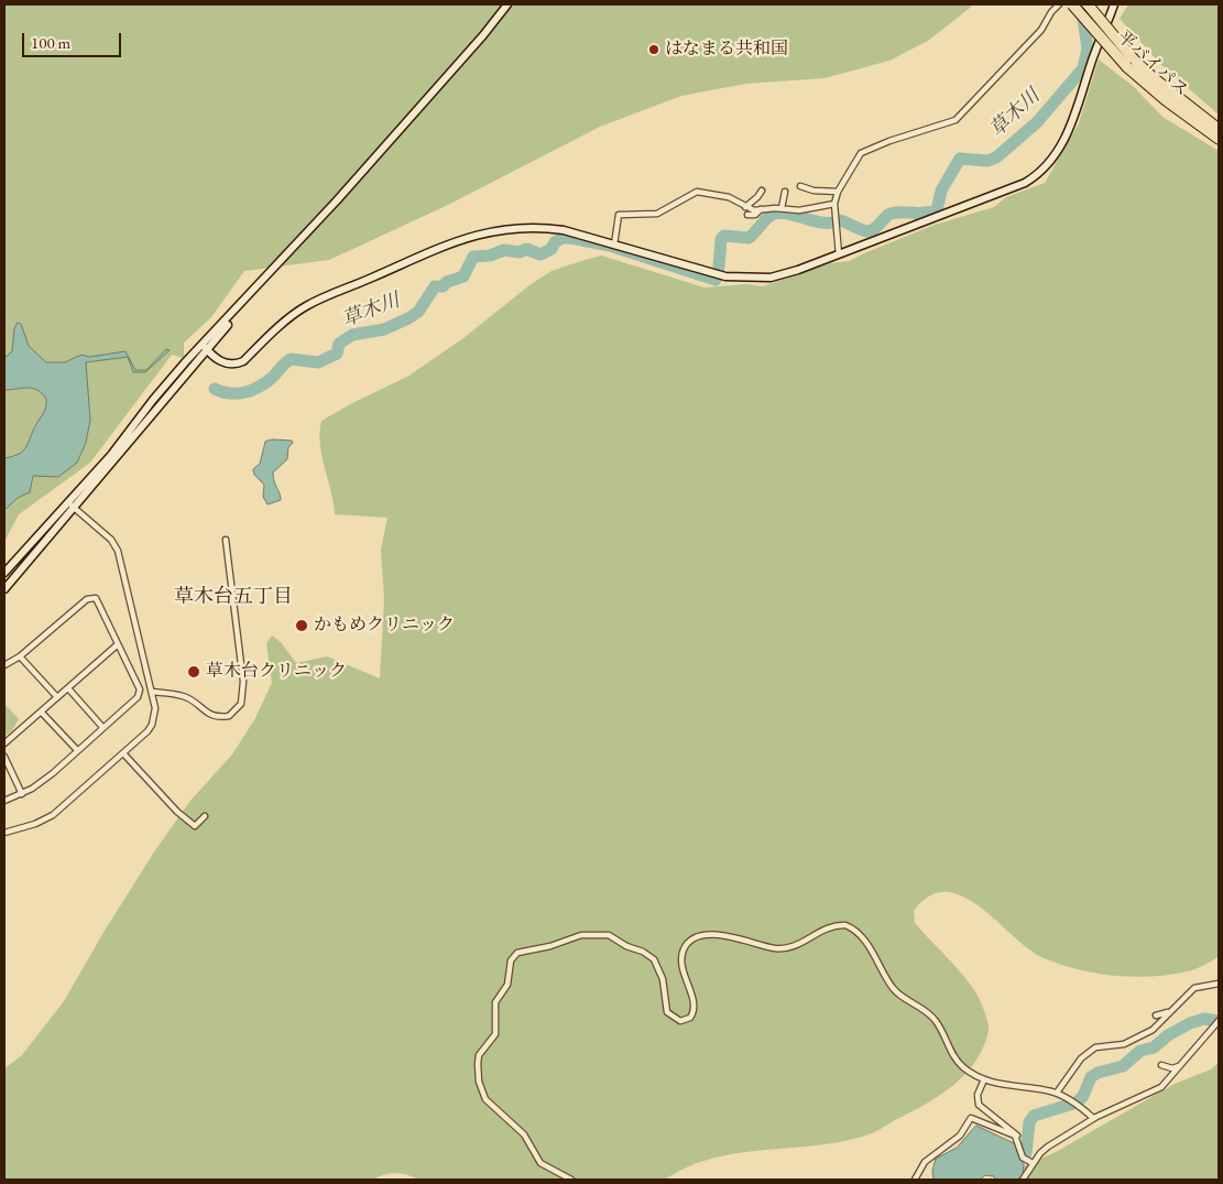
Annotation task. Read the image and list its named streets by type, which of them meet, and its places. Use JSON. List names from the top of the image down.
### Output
{
  "streets": {
    "highway": ["平バイパス"]
  },
  "districts": ["草木台五丁目"],
  "water": ["草木川"],
  "places": ["はなまる共和国", "かもめクリニック", "草木台クリニック"],
  "scale_bar": "100 m"
}
